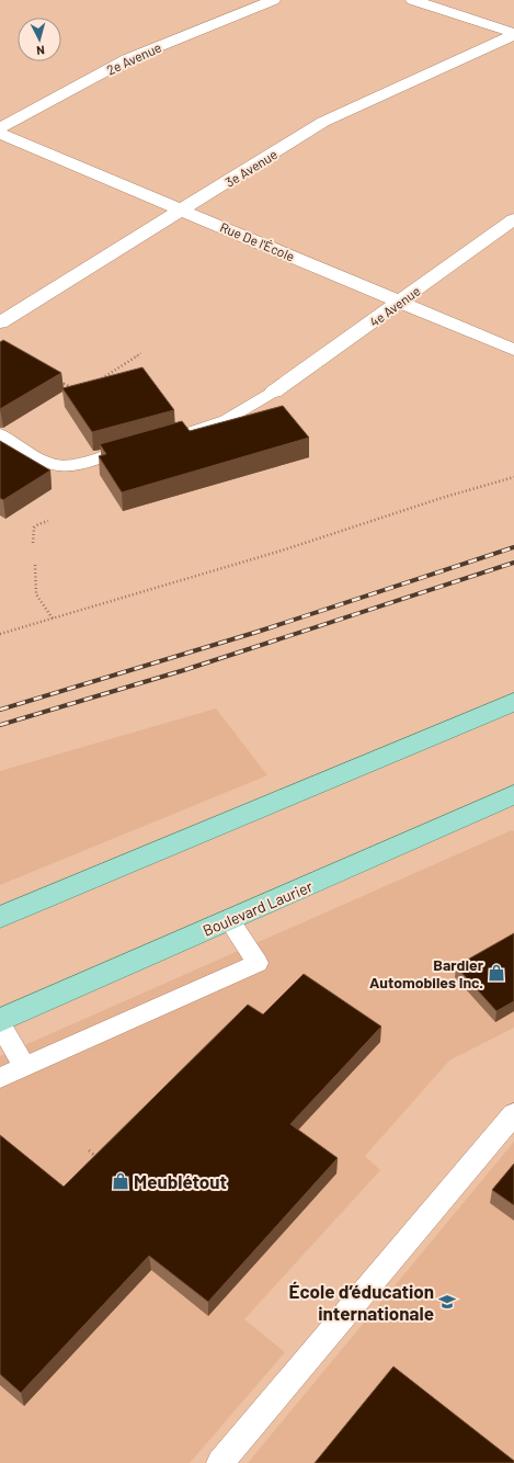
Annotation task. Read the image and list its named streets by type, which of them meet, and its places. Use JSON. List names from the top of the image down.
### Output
{
  "streets": {
    "main road": ["Boulevard Laurier"],
    "street": [
      "2e Avenue",
      "3e Avenue",
      "Rue De l'École",
      "4e Avenue"
    ]
  },
  "crossings": [
    ["3e Avenue", "Rue De l'École"],
    ["Rue De l'École", "4e Avenue"]
  ],
  "places": {
    "shop": ["Bardier Automobiles Inc.", "Meublétout"],
    "school or university": ["École d’éducation internationale"]
  },
  "north": "bottom"
}
